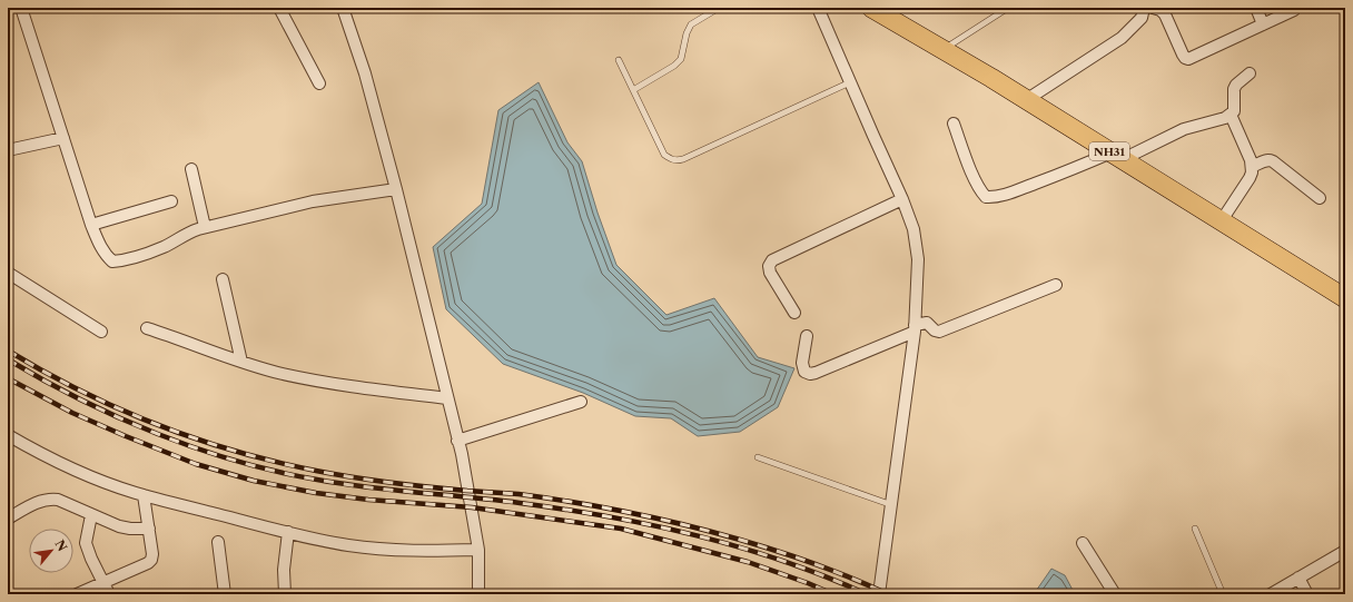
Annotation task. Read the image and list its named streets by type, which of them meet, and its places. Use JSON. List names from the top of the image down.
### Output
{
  "streets": {
    "highway": ["NH31"]
  },
  "north": "top right"
}
